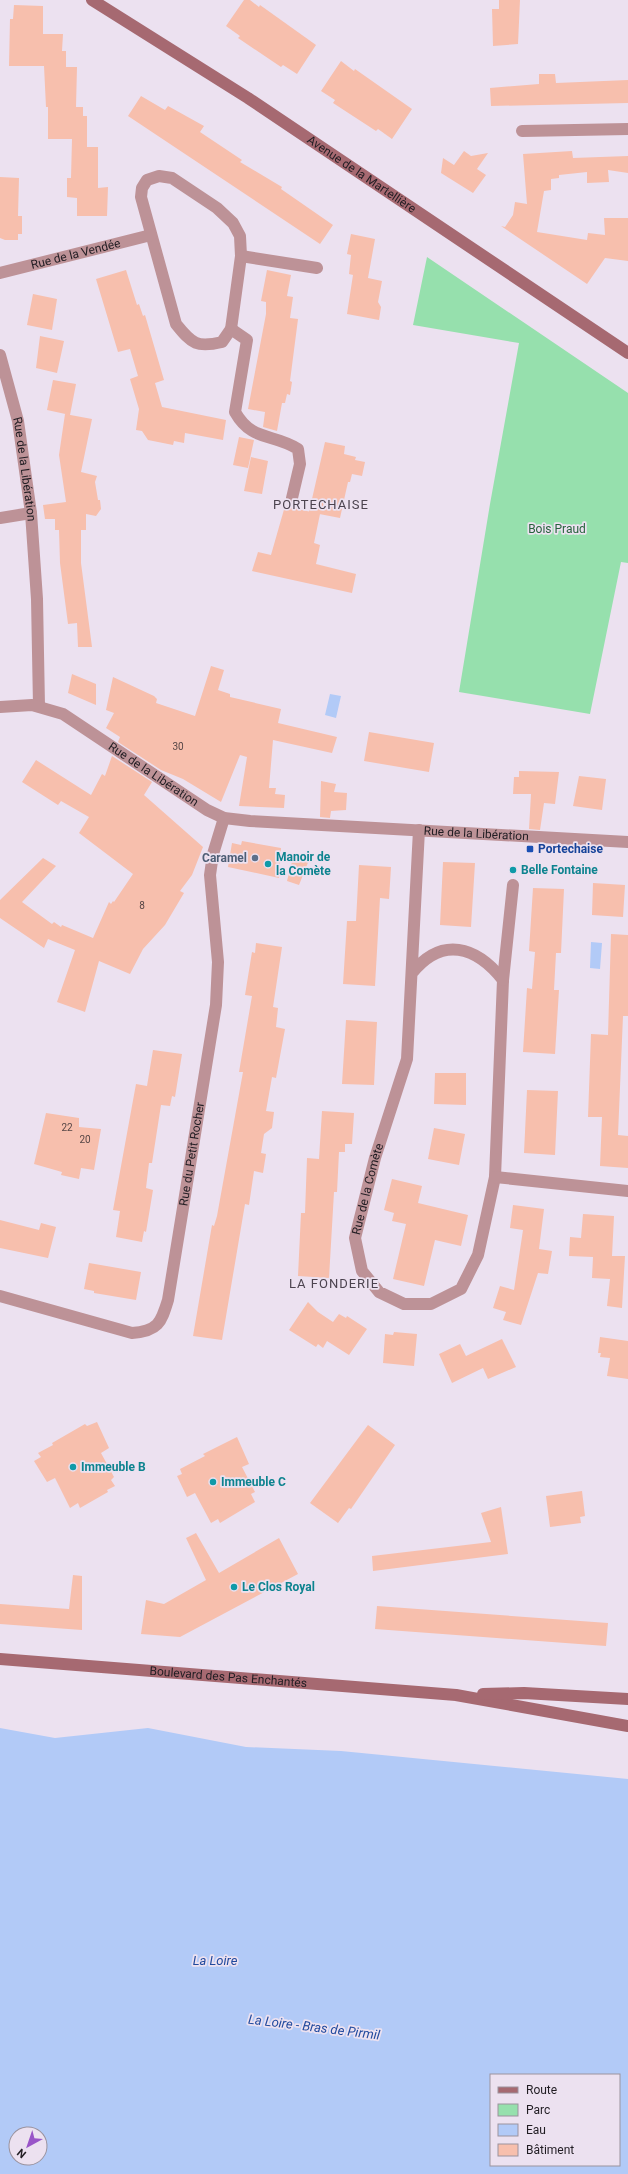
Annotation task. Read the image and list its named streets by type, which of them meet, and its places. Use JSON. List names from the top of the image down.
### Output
{
  "streets": {
    "main road": ["Avenue de la Martellière", "Boulevard des Pas Enchantés"],
    "street": [
      "Rue de la Vendée",
      "Rue de la Libération",
      "Rue du Petit Rocher",
      "Rue de la Comète"
    ]
  },
  "crossings": [
    ["Rue de la Libération", "Rue du Petit Rocher"],
    ["Rue de la Libération", "Rue de la Comète"]
  ],
  "districts": ["PORTECHAISE", "LA FONDERIE"],
  "water": ["La Loire", "La Loire - Bras de Pirmil"],
  "parks": ["Bois Praud"],
  "places": {
    "transit": ["Portechaise"],
    "other": [
      "Caramel",
      "Manoir de la Comète",
      "Belle Fontaine",
      "Immeuble B",
      "Immeuble C",
      "Le Clos Royal"
    ]
  },
  "house_numbers": [
    "30",
    "8",
    "22",
    "20"
  ],
  "legend": [
    "Route",
    "Parc",
    "Eau",
    "Bâtiment"
  ],
  "north": "bottom left"
}
